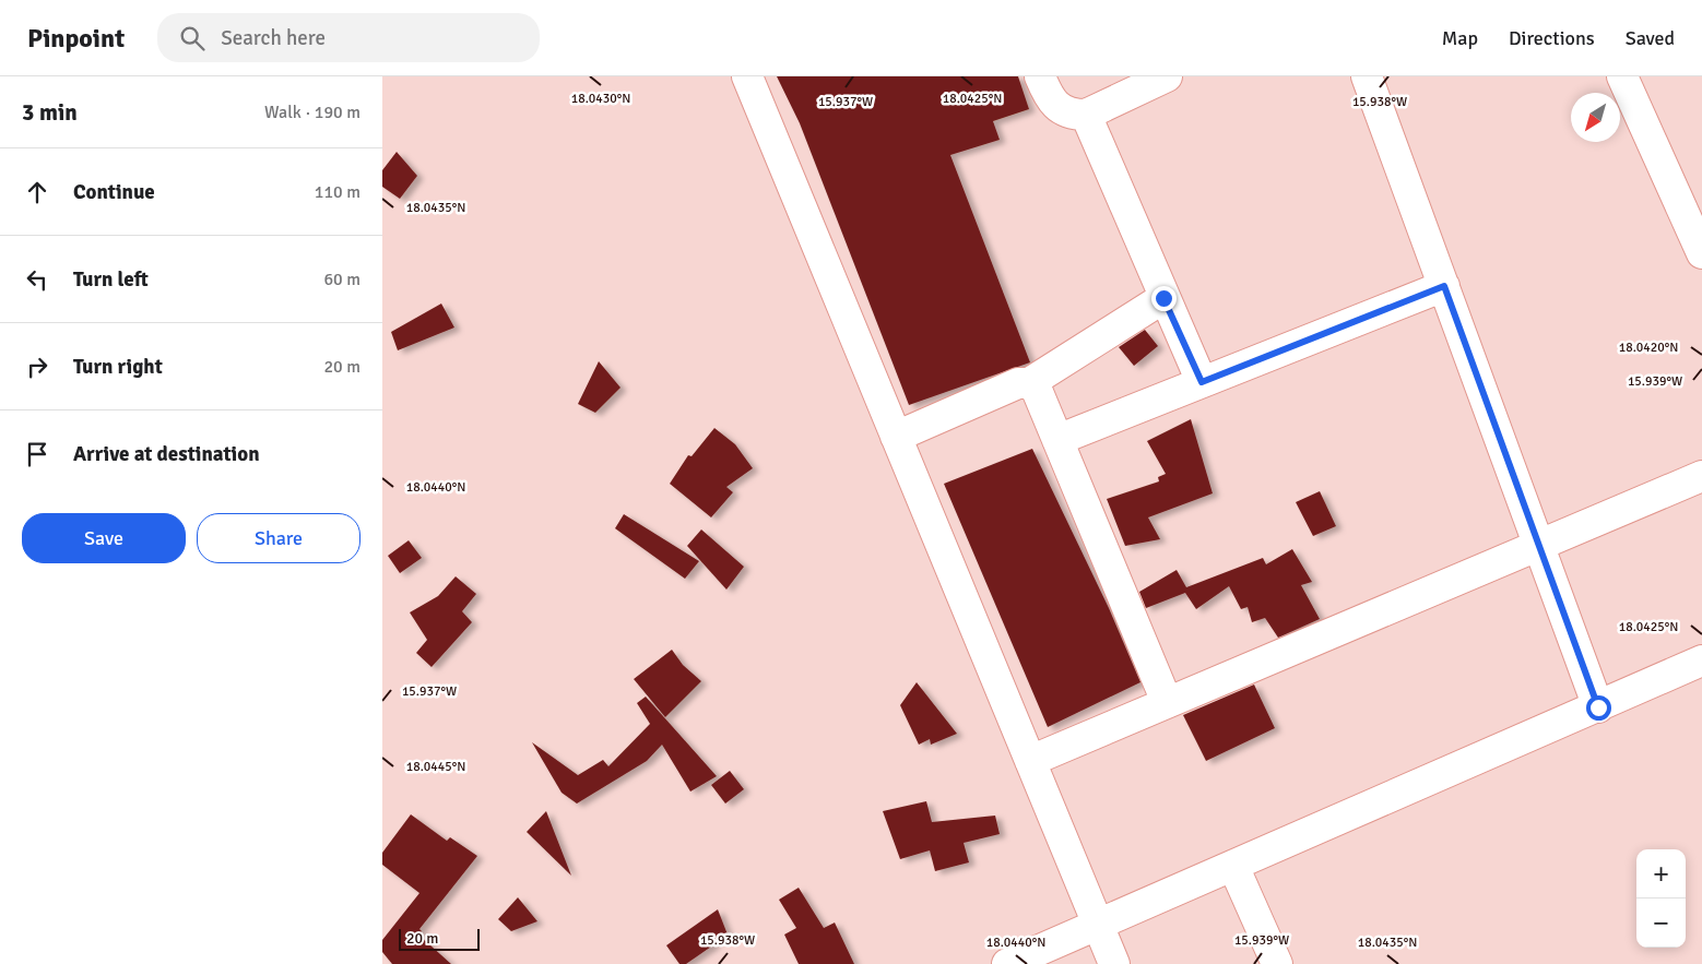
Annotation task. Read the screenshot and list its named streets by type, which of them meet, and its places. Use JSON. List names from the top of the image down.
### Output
{
  "scale_bar": "20 m",
  "north": "bottom left",
  "page": {
    "header": "Pinpoint",
    "search": "Search here",
    "nav": ["Map", "Directions", "Saved"],
    "heading": ["3 min", "Walk · 190 m"],
    "list": [
      ["Continue", "110 m"],
      ["Turn left", "60 m"],
      ["Turn right", "20 m"],
      "Arrive at destination"
    ],
    "buttons": ["Save", "Share"],
    "map_buttons": ["+", "−"],
    "scale": "20 m"
  },
  "coordinates": [
    "18.0430°N",
    "18.0425°N",
    "15.937°W",
    "15.938°W",
    "18.0435°N",
    "18.0420°N",
    "15.939°W",
    "18.0440°N",
    "18.0445°N"
  ]
}
